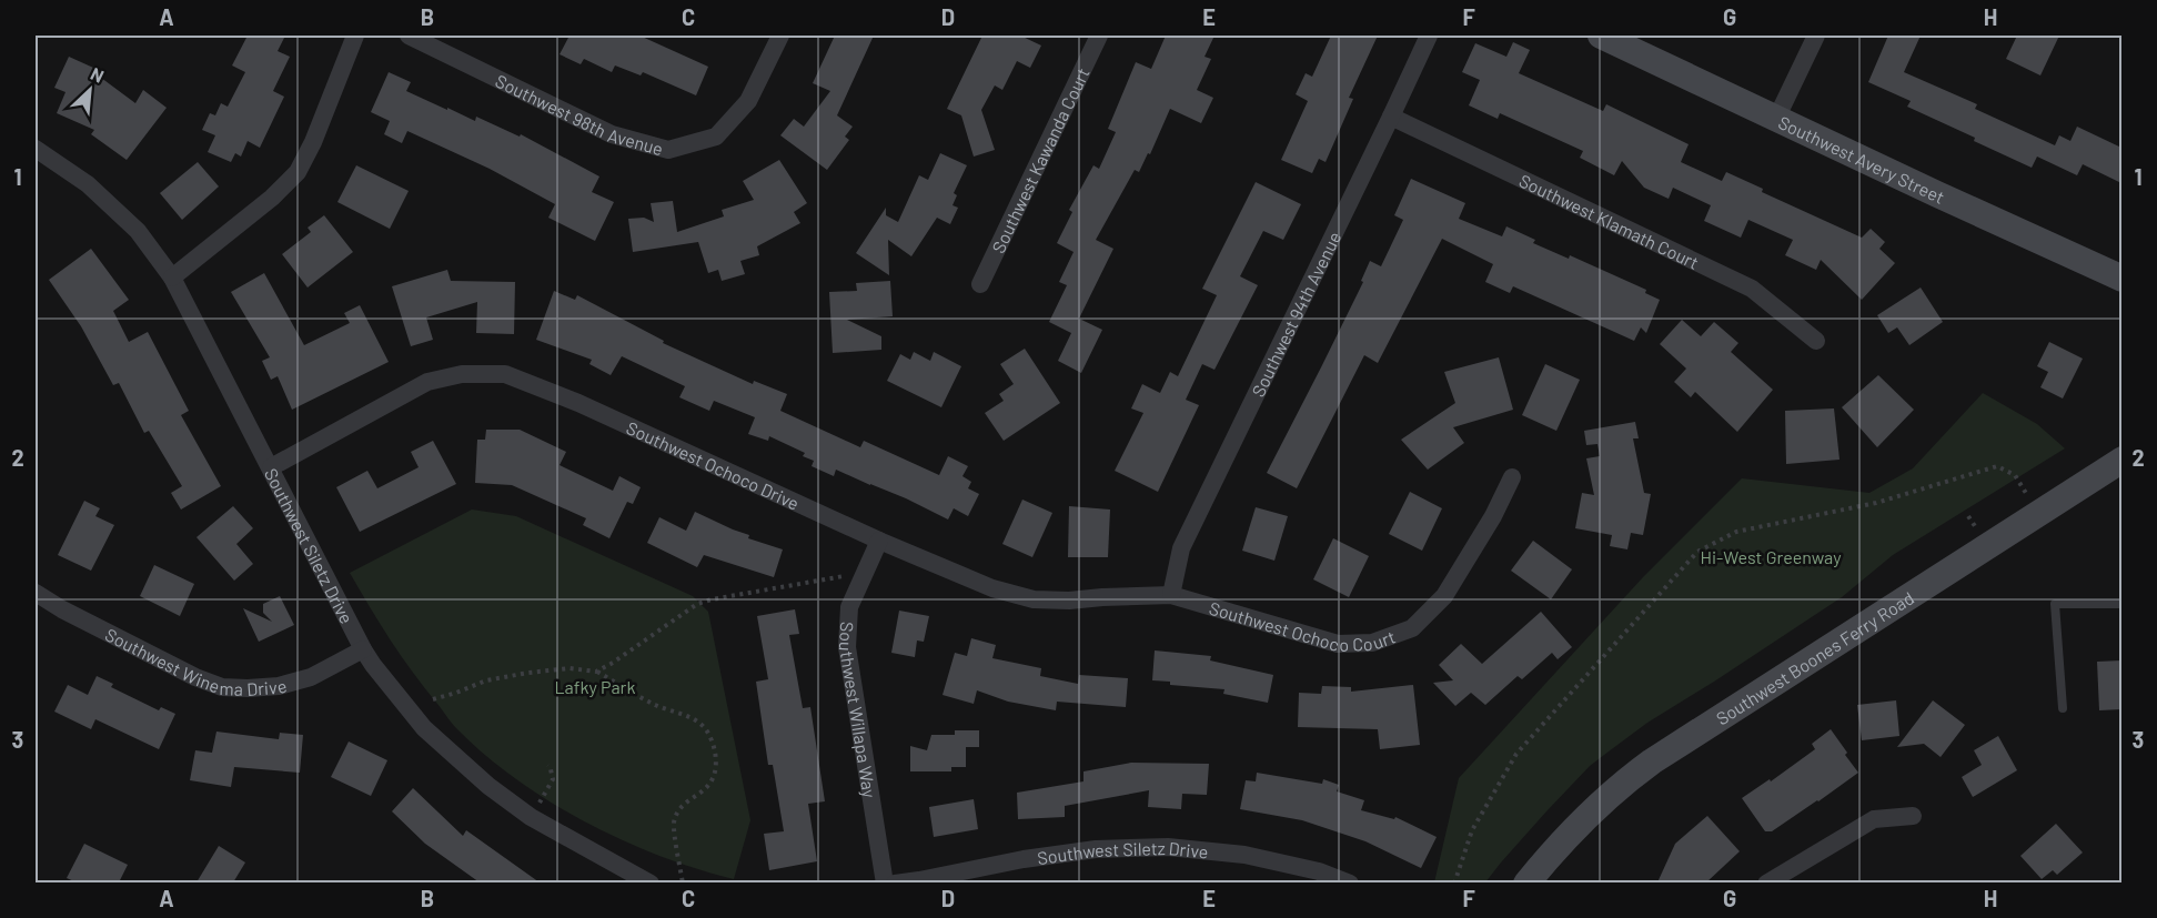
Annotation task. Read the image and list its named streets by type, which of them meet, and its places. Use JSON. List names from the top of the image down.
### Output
{
  "streets": {
    "main road": ["Southwest Avery Street", "Southwest Boones Ferry Road"],
    "street": [
      "Southwest 98th Avenue",
      "Southwest Kawanda Court",
      "Southwest Klamath Court",
      "Southwest 94th Avenue",
      "Southwest Ochoco Drive",
      "Southwest Siletz Drive",
      "Southwest Ochoco Court",
      "Southwest Winema Drive",
      "Southwest Willapa Way"
    ]
  },
  "crossings": [
    ["Southwest Klamath Court", "Southwest 94th Avenue"],
    ["Southwest 94th Avenue", "Southwest Ochoco Drive"],
    ["Southwest 94th Avenue", "Southwest Ochoco Court"],
    ["Southwest Ochoco Drive", "Southwest Siletz Drive"],
    ["Southwest Ochoco Drive", "Southwest Ochoco Court"],
    ["Southwest Ochoco Drive", "Southwest Willapa Way"],
    ["Southwest Siletz Drive", "Southwest Winema Drive"]
  ],
  "parks": ["Hi-West Greenway", "Lafky Park"],
  "north": "top right",
  "grid": {
    "columns": [
      "A",
      "B",
      "C",
      "D",
      "E",
      "F",
      "G",
      "H"
    ],
    "rows": ["1", "2", "3"]
  }
}
